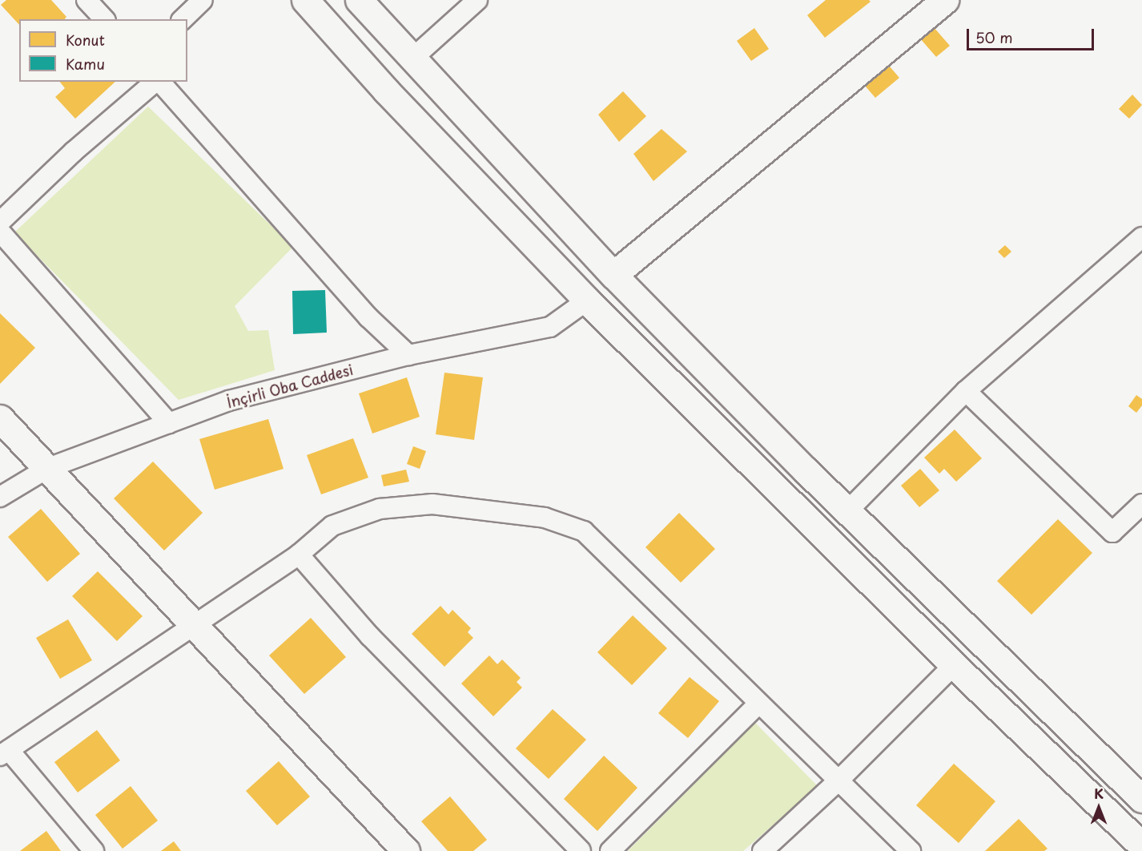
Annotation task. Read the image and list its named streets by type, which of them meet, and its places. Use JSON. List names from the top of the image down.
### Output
{
  "streets": {
    "street": ["İnçirli Oba Caddesi"]
  },
  "legend": ["Konut", "Kamu"],
  "scale_bar": "50 m",
  "north": "top"
}
